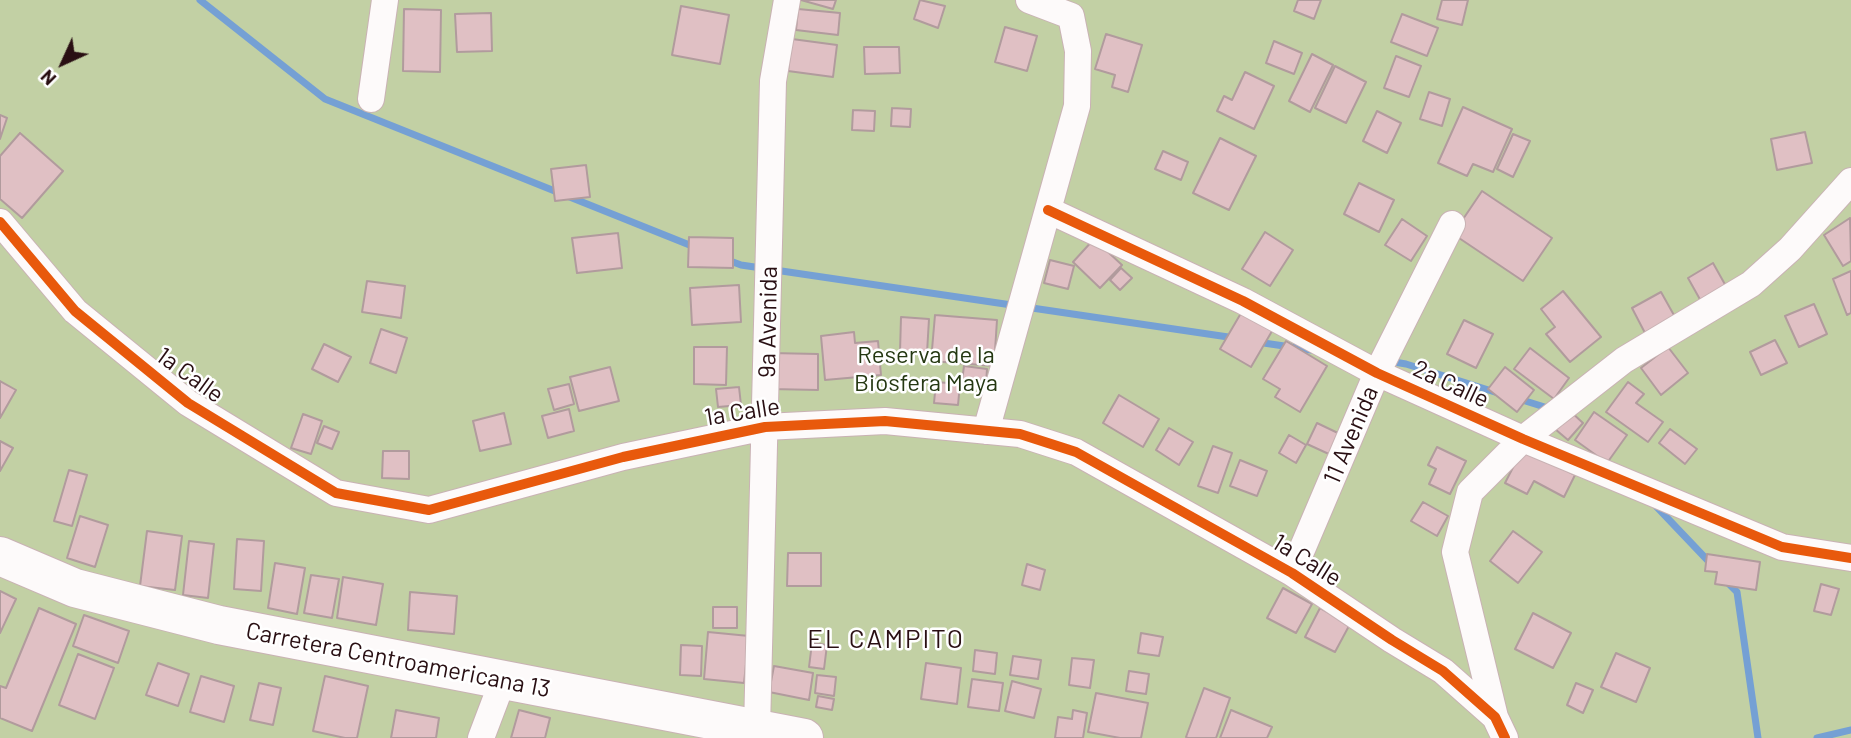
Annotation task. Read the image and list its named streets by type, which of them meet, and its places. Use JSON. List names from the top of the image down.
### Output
{
  "streets": {
    "highway": ["Carretera Centroamericana 13"],
    "street": [
      "9a Avenida",
      "1a Calle",
      "2a Calle",
      "11 Avenida"
    ]
  },
  "crossings": [
    ["9a Avenida", "1a Calle"],
    ["9a Avenida", "Carretera Centroamericana 13"],
    ["1a Calle", "11 Avenida"],
    ["2a Calle", "11 Avenida"]
  ],
  "districts": ["EL CAMPITO"],
  "parks": ["Reserva de la Biosfera Maya"],
  "north": "bottom left"
}
